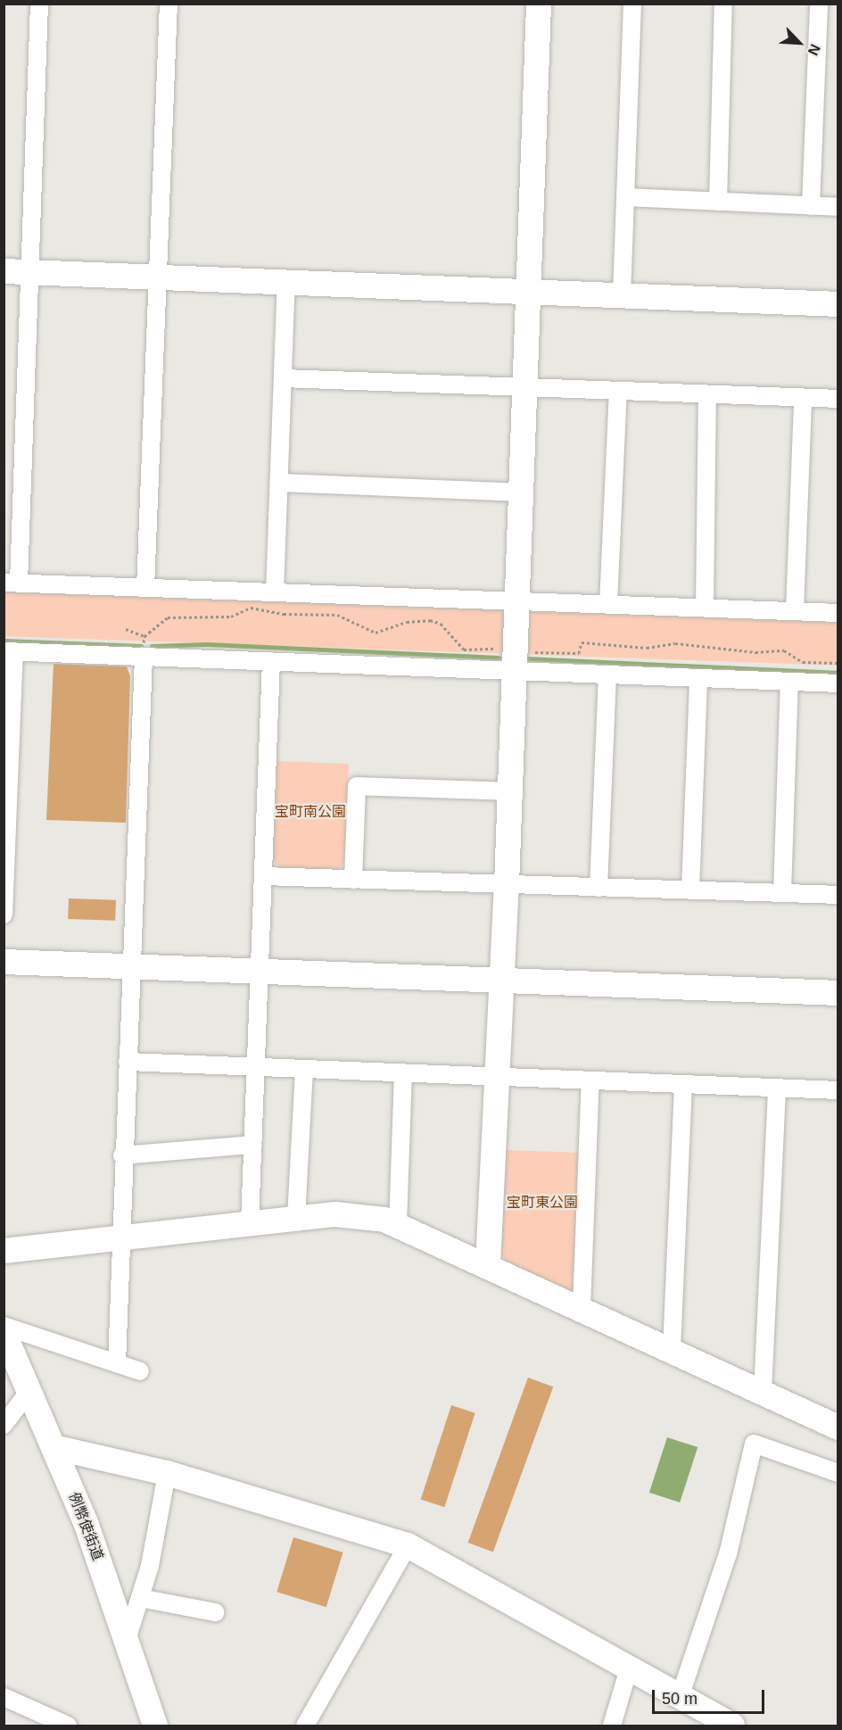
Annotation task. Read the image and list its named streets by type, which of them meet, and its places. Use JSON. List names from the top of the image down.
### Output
{
  "streets": {
    "street": ["例幣使街道"]
  },
  "parks": ["宝町南公園", "宝町東公園"],
  "scale_bar": "50 m",
  "north": "bottom right"
}
